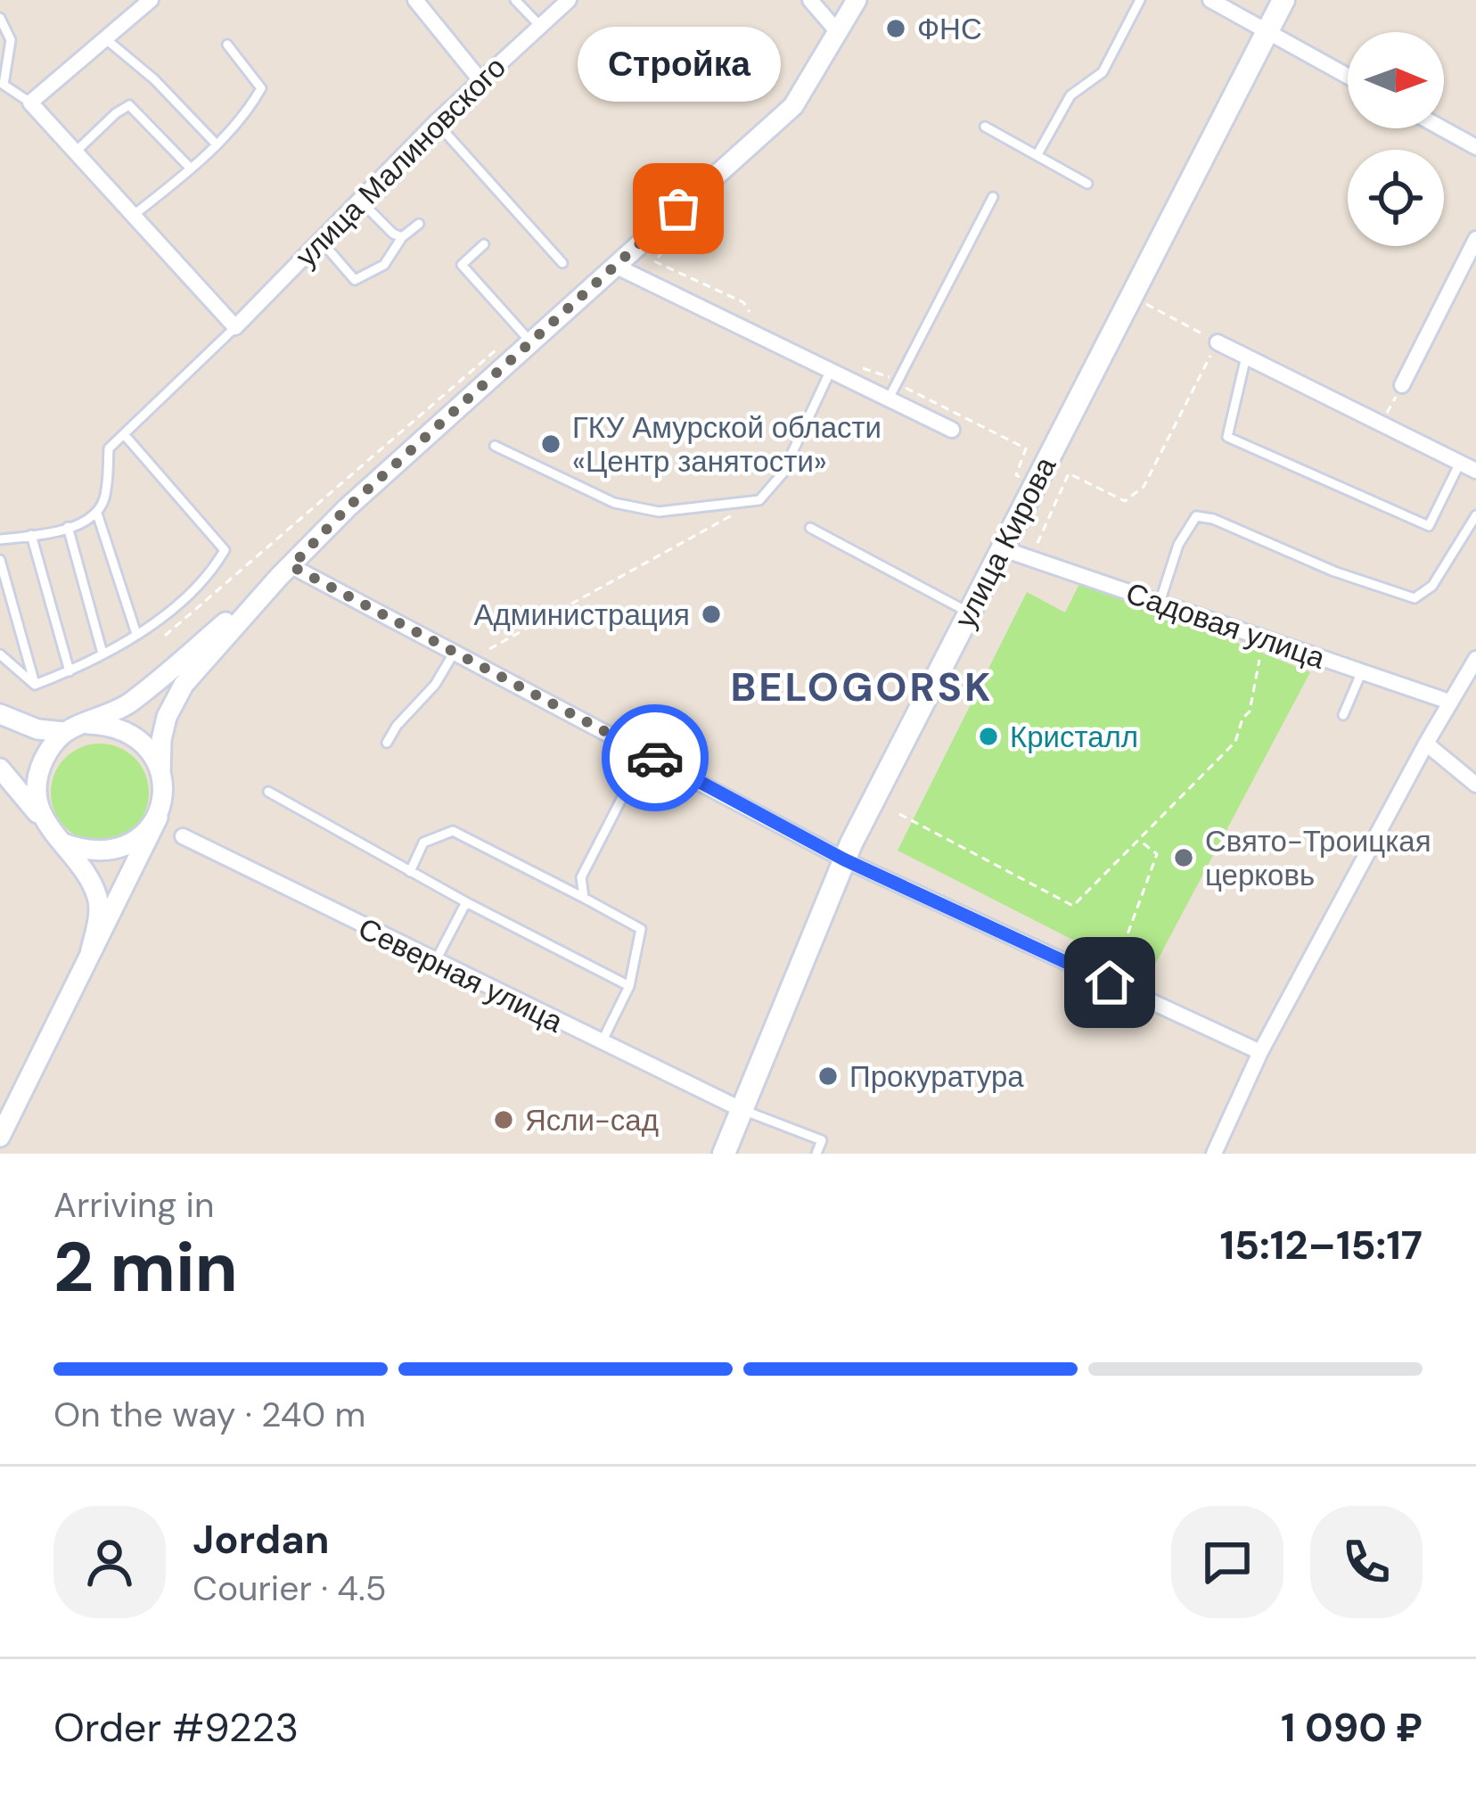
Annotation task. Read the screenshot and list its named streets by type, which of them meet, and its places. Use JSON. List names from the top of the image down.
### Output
{
  "streets": {
    "main road": ["улица Кирова"],
    "street": ["улица Малиновского", "Садовая улица", "Северная улица"]
  },
  "crossings": [
    ["улица Кирова", "Садовая улица"],
    ["улица Кирова", "Северная улица"]
  ],
  "districts": ["BELOGORSK"],
  "places": [
    "ФНС",
    "Стройка",
    "ГКУ Амурской области «Центр занятости»",
    "Администрация",
    "Кристалл",
    "Свято-Троицкая церковь",
    "Прокуратура",
    "Ясли-сад"
  ],
  "north": "right",
  "page": {
    "bubble": "Стройка",
    "heading": ["2 min", "Arriving in", "15:12–15:17"],
    "panel": [
      "Jordan",
      "Courier · 4.5",
      "Order #9223",
      "1 090 ₽"
    ],
    "bar": "On the way · 240 m"
  }
}
